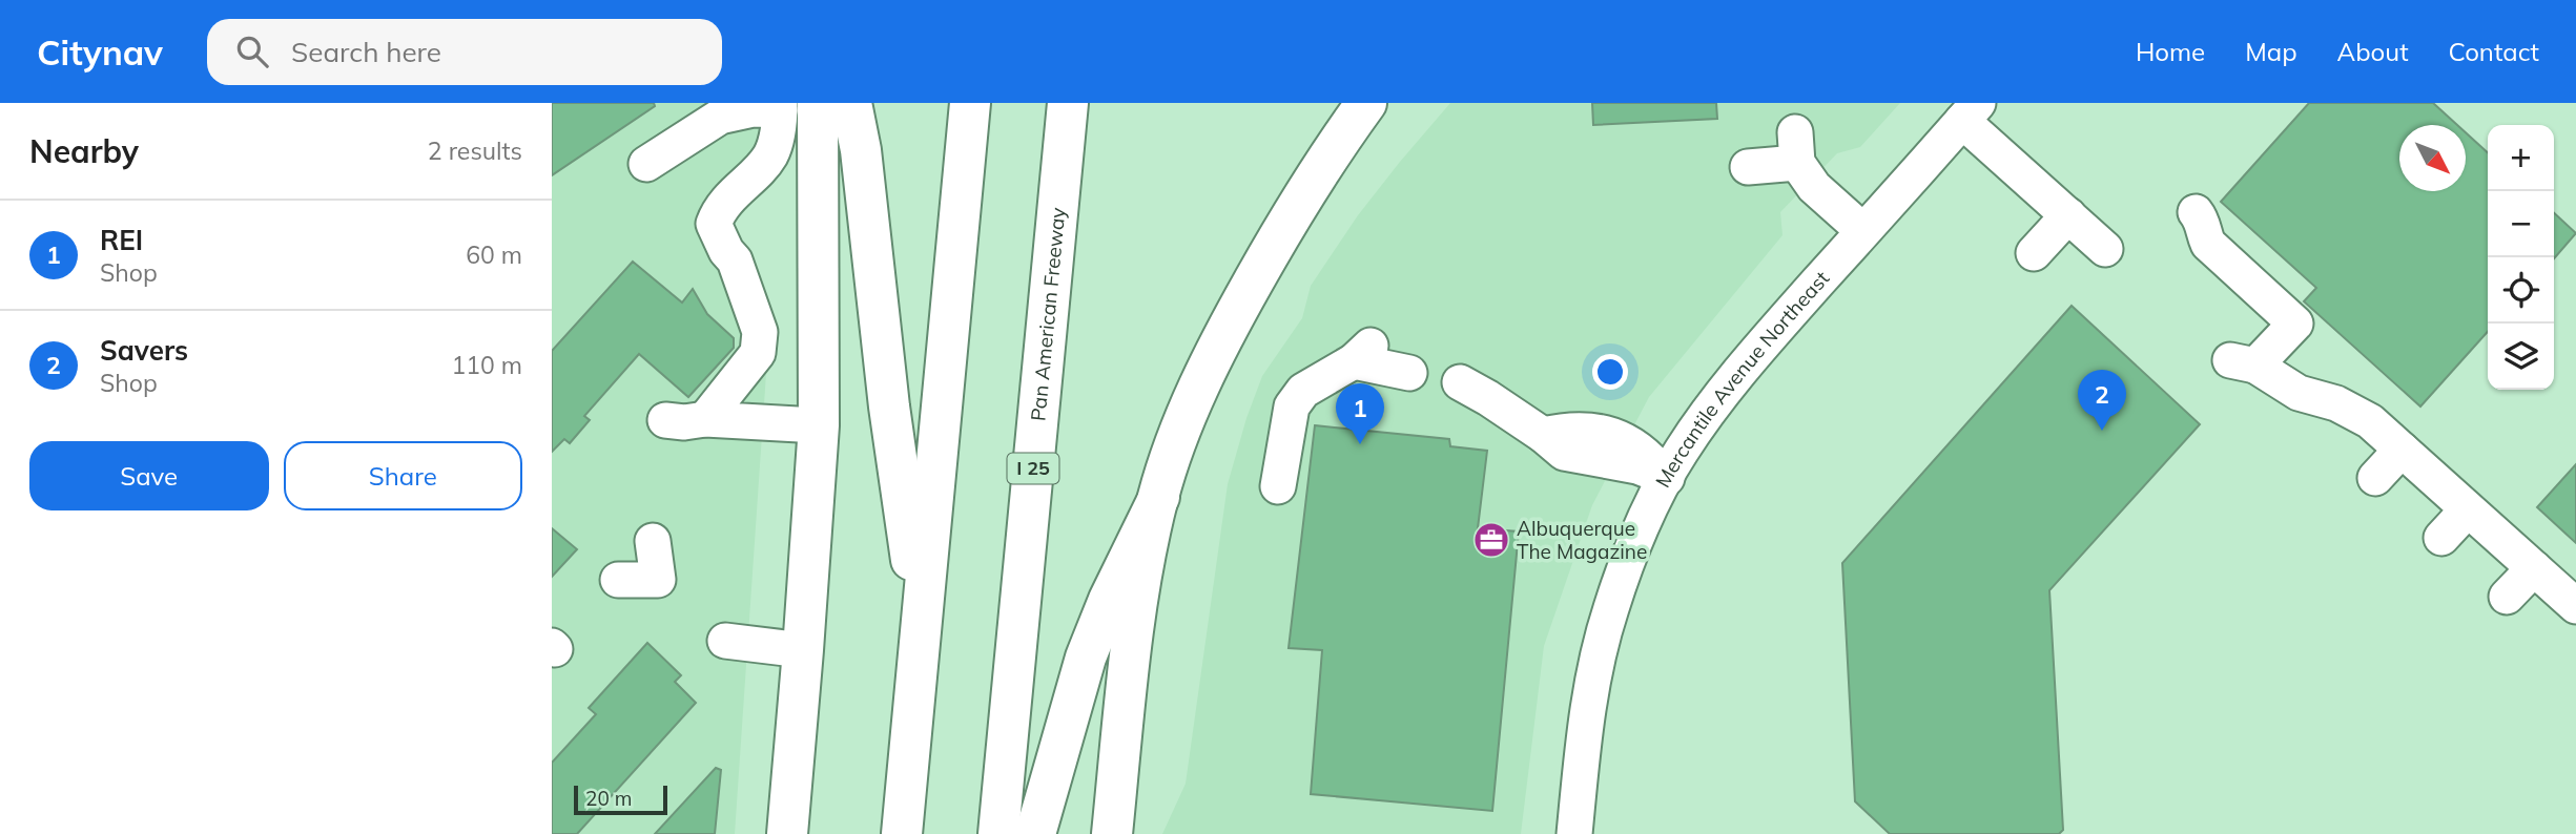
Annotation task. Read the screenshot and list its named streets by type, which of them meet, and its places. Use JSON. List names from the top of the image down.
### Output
{
  "streets": {
    "main road": ["Pan American Freeway", "I 25"],
    "street": ["Mercantile Avenue Northeast"]
  },
  "places": {
    "office": ["Albuquerque The Magazine"]
  },
  "scale_bar": "20 m",
  "north": "bottom right",
  "page": {
    "header": "Citynav",
    "search": "Search here",
    "nav": [
      "Home",
      "Map",
      "About",
      "Contact"
    ],
    "heading": ["Nearby", "2 results"],
    "map_buttons": ["+", "−"],
    "list": [
      {
        "mark": "1",
        "name": "REI",
        "note": "Shop",
        "value": "60 m"
      },
      {
        "mark": "2",
        "name": "Savers",
        "note": "Shop",
        "value": "110 m"
      }
    ],
    "pins": ["2", "1"],
    "buttons": ["Save", "Share"],
    "scale": "20 m"
  }
}
